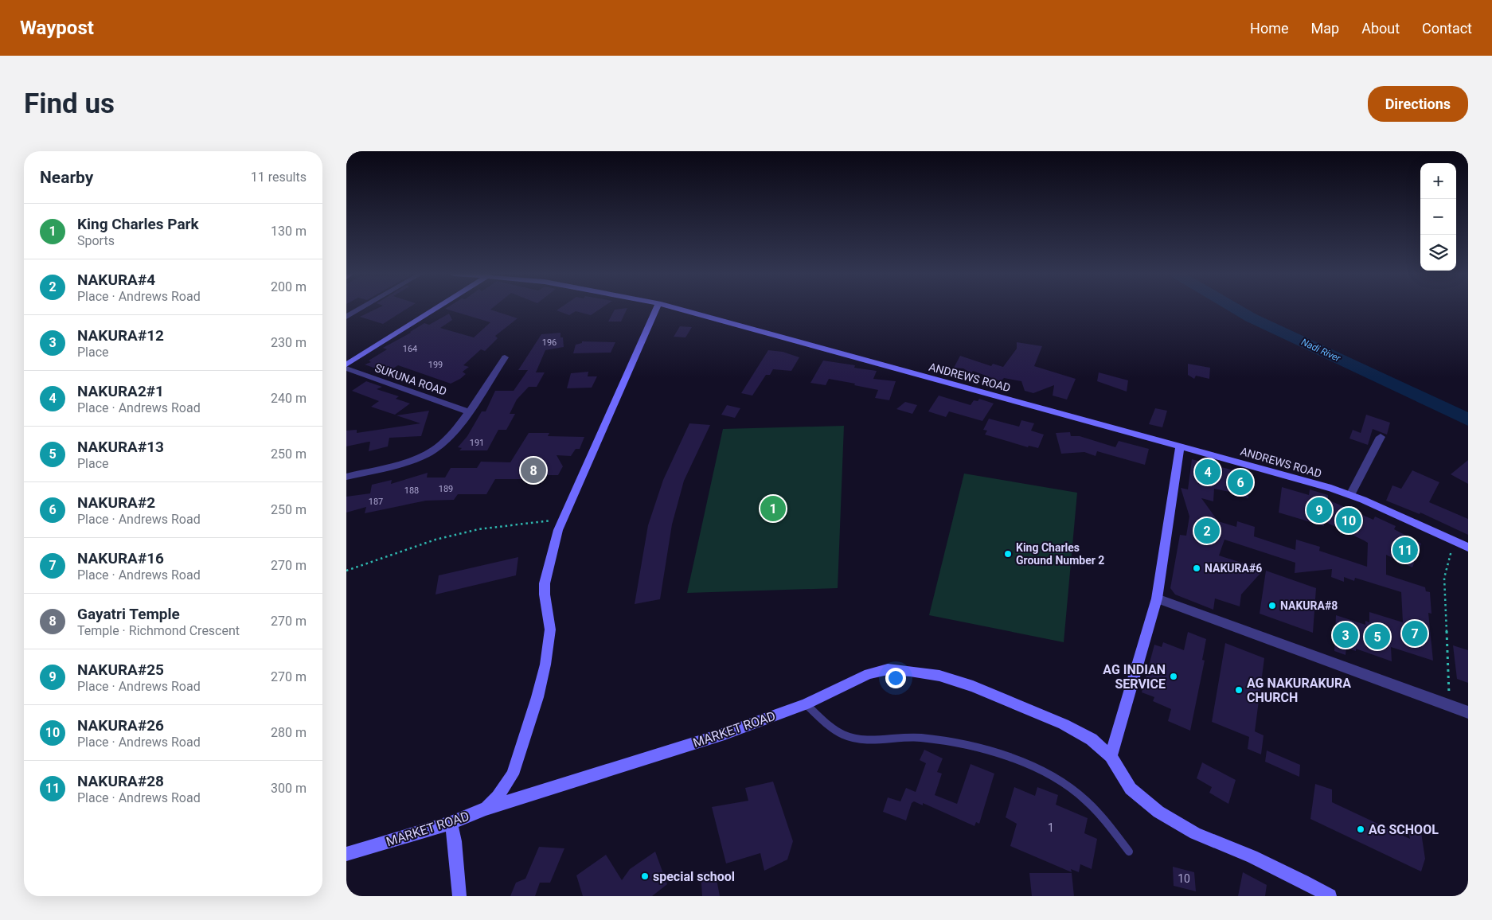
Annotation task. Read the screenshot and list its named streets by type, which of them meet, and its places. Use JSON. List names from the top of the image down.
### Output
{
  "streets": {
    "main road": ["ANDREWS ROAD", "MARKET ROAD"],
    "street": ["SUKUNA ROAD"]
  },
  "water": ["Nadi River"],
  "places": [
    "King Charles Ground Number 2",
    "NAKURA#6",
    "NAKURA#8",
    "AG INDIAN SERVICE",
    "AG NAKURAKURA CHURCH",
    "AG SCHOOL",
    "special school"
  ],
  "house_numbers": [
    "196",
    "164",
    "199",
    "191",
    "189",
    "188",
    "187",
    "1",
    "10"
  ],
  "page": {
    "header": "Waypost",
    "nav": [
      "Home",
      "Map",
      "About",
      "Contact"
    ],
    "buttons": "Directions",
    "title": "Find us",
    "heading": ["Nearby", "11 results"],
    "map_buttons": ["+", "−"],
    "list": [
      {
        "mark": "1",
        "name": "King Charles Park",
        "note": "Sports",
        "value": "130 m"
      },
      {
        "mark": "2",
        "name": "NAKURA#4",
        "note": "Place · Andrews Road",
        "value": "200 m"
      },
      {
        "mark": "3",
        "name": "NAKURA#12",
        "note": "Place",
        "value": "230 m"
      },
      {
        "mark": "4",
        "name": "NAKURA2#1",
        "note": "Place · Andrews Road",
        "value": "240 m"
      },
      {
        "mark": "5",
        "name": "NAKURA#13",
        "note": "Place",
        "value": "250 m"
      },
      {
        "mark": "6",
        "name": "NAKURA#2",
        "note": "Place · Andrews Road",
        "value": "250 m"
      },
      {
        "mark": "7",
        "name": "NAKURA#16",
        "note": "Place · Andrews Road",
        "value": "270 m"
      },
      {
        "mark": "8",
        "name": "Gayatri Temple",
        "note": "Temple · Richmond Crescent",
        "value": "270 m"
      },
      {
        "mark": "9",
        "name": "NAKURA#25",
        "note": "Place · Andrews Road",
        "value": "270 m"
      },
      {
        "mark": "10",
        "name": "NAKURA#26",
        "note": "Place · Andrews Road",
        "value": "280 m"
      },
      {
        "mark": "11",
        "name": "NAKURA#28",
        "note": "Place · Andrews Road",
        "value": "300 m"
      }
    ],
    "pins": [
      "8",
      "4",
      "6",
      "1",
      "9",
      "10",
      "2",
      "11",
      "7",
      "3",
      "5"
    ]
  }
}
